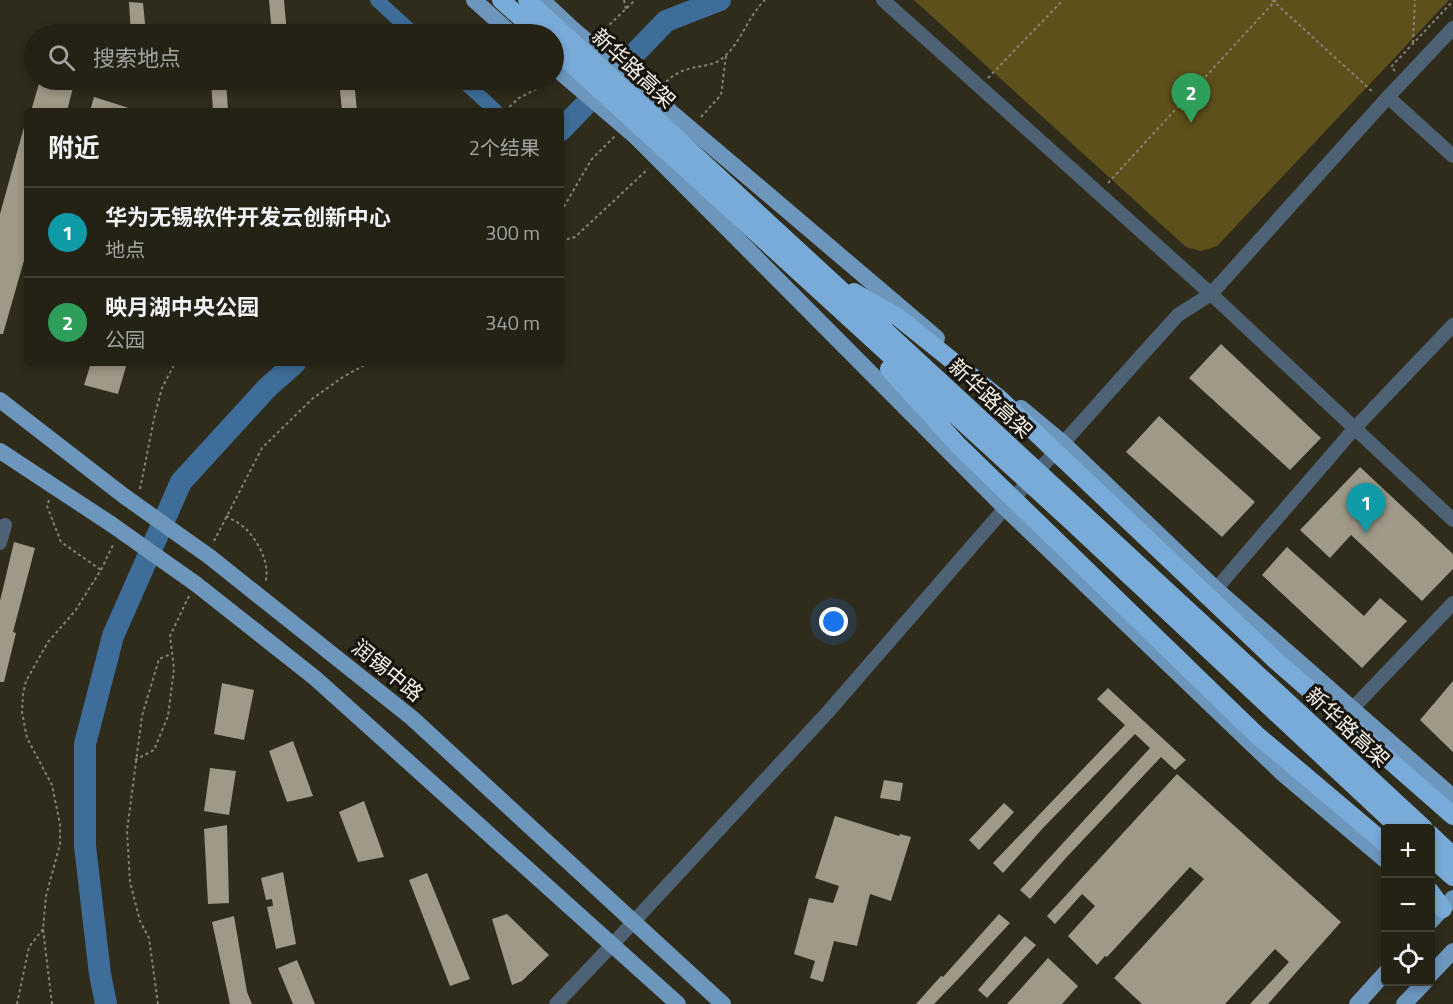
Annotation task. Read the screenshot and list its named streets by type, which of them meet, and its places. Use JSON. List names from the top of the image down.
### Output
{
  "streets": {
    "highway": ["新华路高架"],
    "main road": ["润锡中路"]
  },
  "page": {
    "search": "搜索地点",
    "pins": ["2", "1"],
    "heading": ["附近", "2个结果"],
    "list": [
      {
        "mark": "1",
        "name": "华为无锡软件开发云创新中心",
        "note": "地点",
        "value": "300 m"
      },
      {
        "mark": "2",
        "name": "映月湖中央公园",
        "note": "公园",
        "value": "340 m"
      }
    ],
    "map_buttons": ["+", "−"]
  }
}
